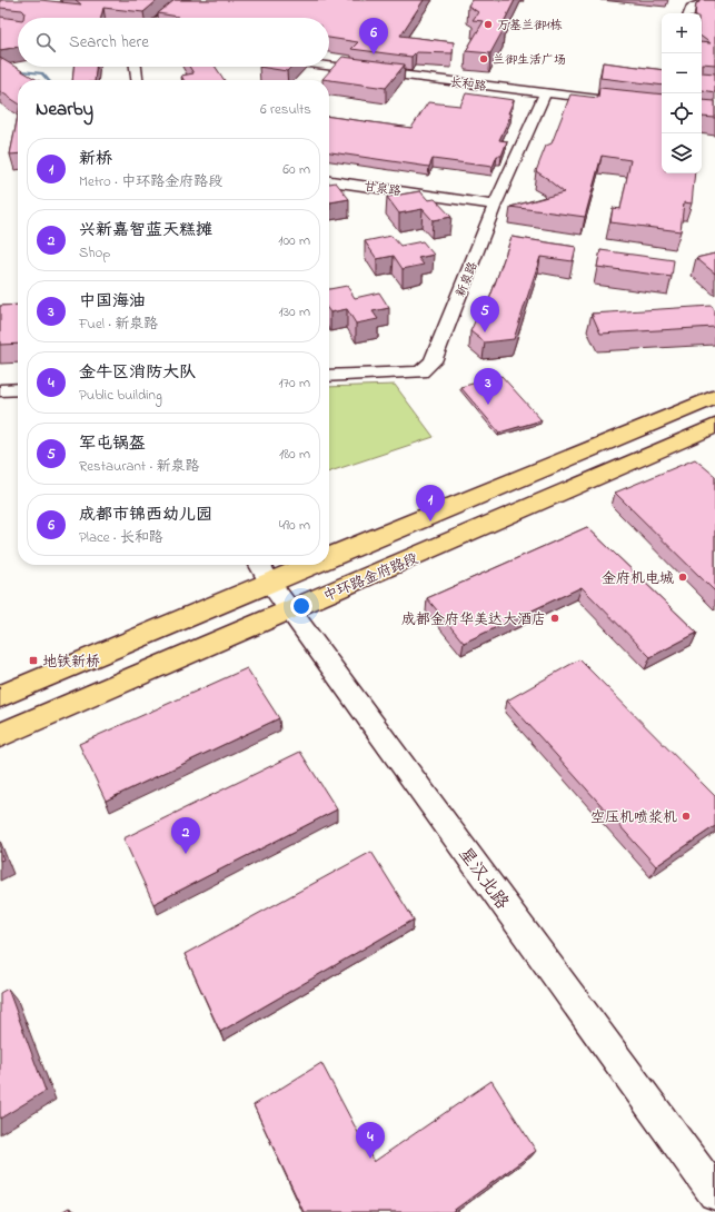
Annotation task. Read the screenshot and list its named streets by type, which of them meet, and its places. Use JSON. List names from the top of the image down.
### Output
{
  "streets": {
    "main road": ["中环路金府路段"],
    "street": [
      "长和路",
      "甘泉路",
      "新泉路",
      "星汉北路"
    ]
  },
  "crossings": [
    ["长和路", "新泉路"],
    ["甘泉路", "新泉路"],
    ["中环路金府路段", "星汉北路"]
  ],
  "places": {
    "other": [
      "万基兰御1栋",
      "兰御生活广场",
      "金府机电城",
      "成都金府华美达大酒店",
      "空压机喷浆机"
    ],
    "transit": ["地铁新桥"]
  },
  "page": {
    "map_buttons": ["+", "−"],
    "pins": [
      "6",
      "5",
      "3",
      "1",
      "2",
      "4"
    ],
    "search": "Search here",
    "heading": ["Nearby", "6 results"],
    "list": [
      {
        "mark": "1",
        "name": "新桥",
        "note": "Metro · 中环路金府路段",
        "value": "60 m"
      },
      {
        "mark": "2",
        "name": "兴新嘉智蓝天糕摊",
        "note": "Shop",
        "value": "100 m"
      },
      {
        "mark": "3",
        "name": "中国海油",
        "note": "Fuel · 新泉路",
        "value": "130 m"
      },
      {
        "mark": "4",
        "name": "金牛区消防大队",
        "note": "Public building",
        "value": "170 m"
      },
      {
        "mark": "5",
        "name": "军屯锅盔",
        "note": "Restaurant · 新泉路",
        "value": "180 m"
      },
      {
        "mark": "6",
        "name": "成都市锦西幼儿园",
        "note": "Place · 长和路",
        "value": "490 m"
      }
    ]
  }
}
